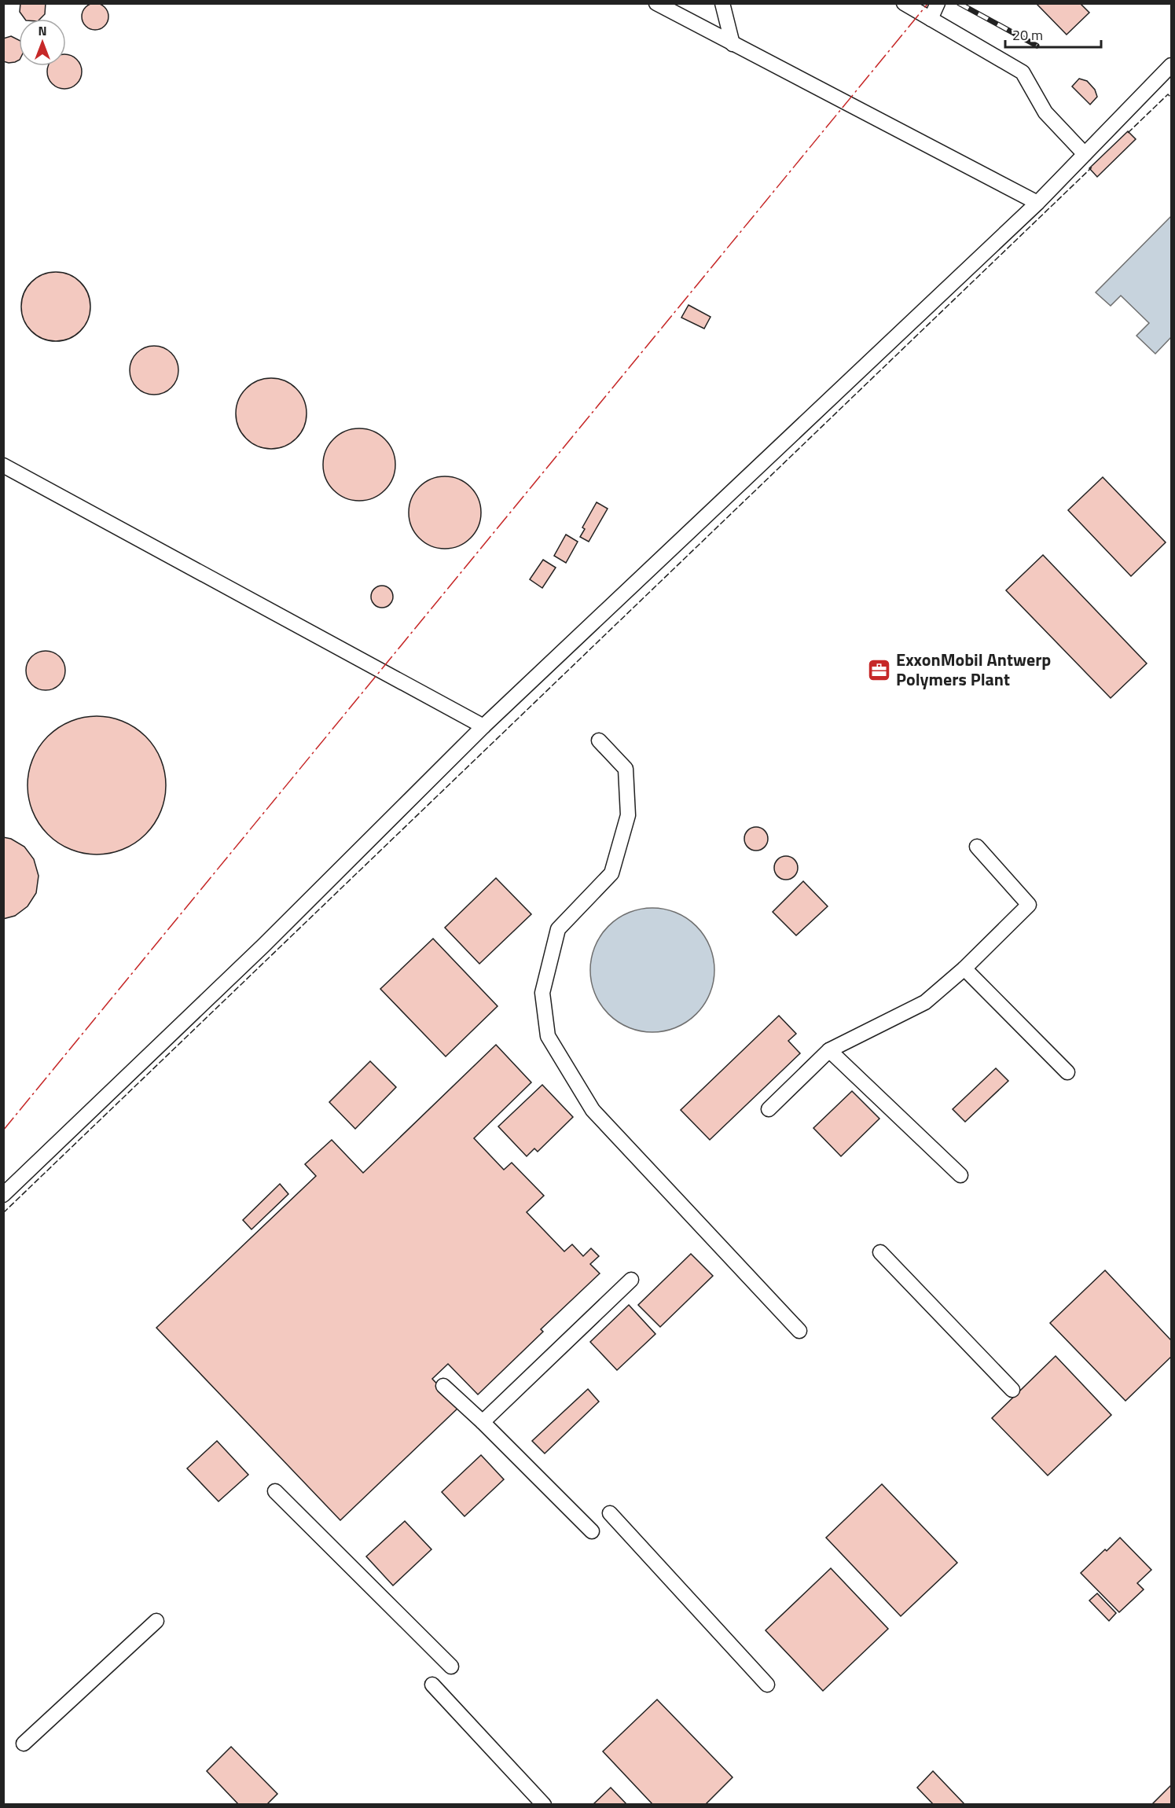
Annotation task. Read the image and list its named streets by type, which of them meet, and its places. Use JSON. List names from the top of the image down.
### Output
{
  "places": {
    "office": ["ExxonMobil Antwerp Polymers Plant"]
  },
  "scale_bar": "20 m",
  "north": "top"
}
